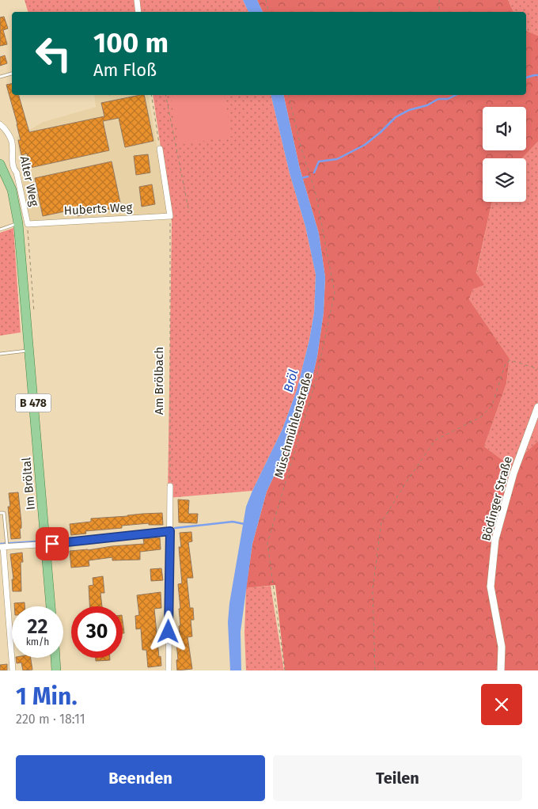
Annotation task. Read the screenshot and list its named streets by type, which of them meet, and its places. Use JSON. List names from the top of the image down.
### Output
{
  "streets": {
    "main road": ["B 478", "Im Bröltal"],
    "street": ["Alter Weg", "Huberts Weg", "Bödinger Straße"],
    "path": ["Am Brölbach", "Müschmühlenstraße"]
  },
  "crossings": [
    ["Alter Weg", "Huberts Weg"],
    ["Alter Weg", "Im Bröltal"],
    ["Huberts Weg", "Am Brölbach"],
    ["Huberts Weg", "Im Bröltal"]
  ],
  "water": ["Bröl"],
  "page": {
    "turn": ["100 m", "Am Floß"],
    "speed": "22 km/h",
    "limit": "30",
    "heading": ["1 Min.", "220 m · 18:11"],
    "buttons": ["Beenden", "Teilen"]
  }
}
